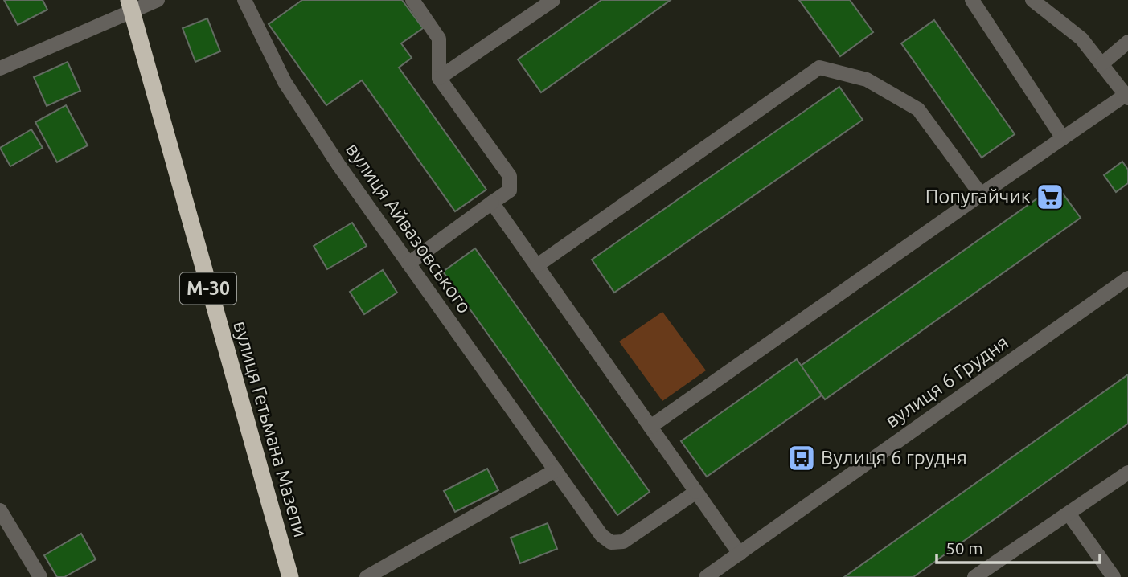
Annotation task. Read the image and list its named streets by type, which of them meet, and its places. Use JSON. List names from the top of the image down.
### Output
{
  "streets": {
    "highway": ["М-30", "вулиця Гетьмана Мазепи"],
    "street": ["вулиця Айвазовського", "вулиця 6 Грудня"]
  },
  "places": {
    "supermarket": ["Попугайчик"],
    "bus stop": ["Вулиця 6 грудня"]
  },
  "scale_bar": "50 m"
}
